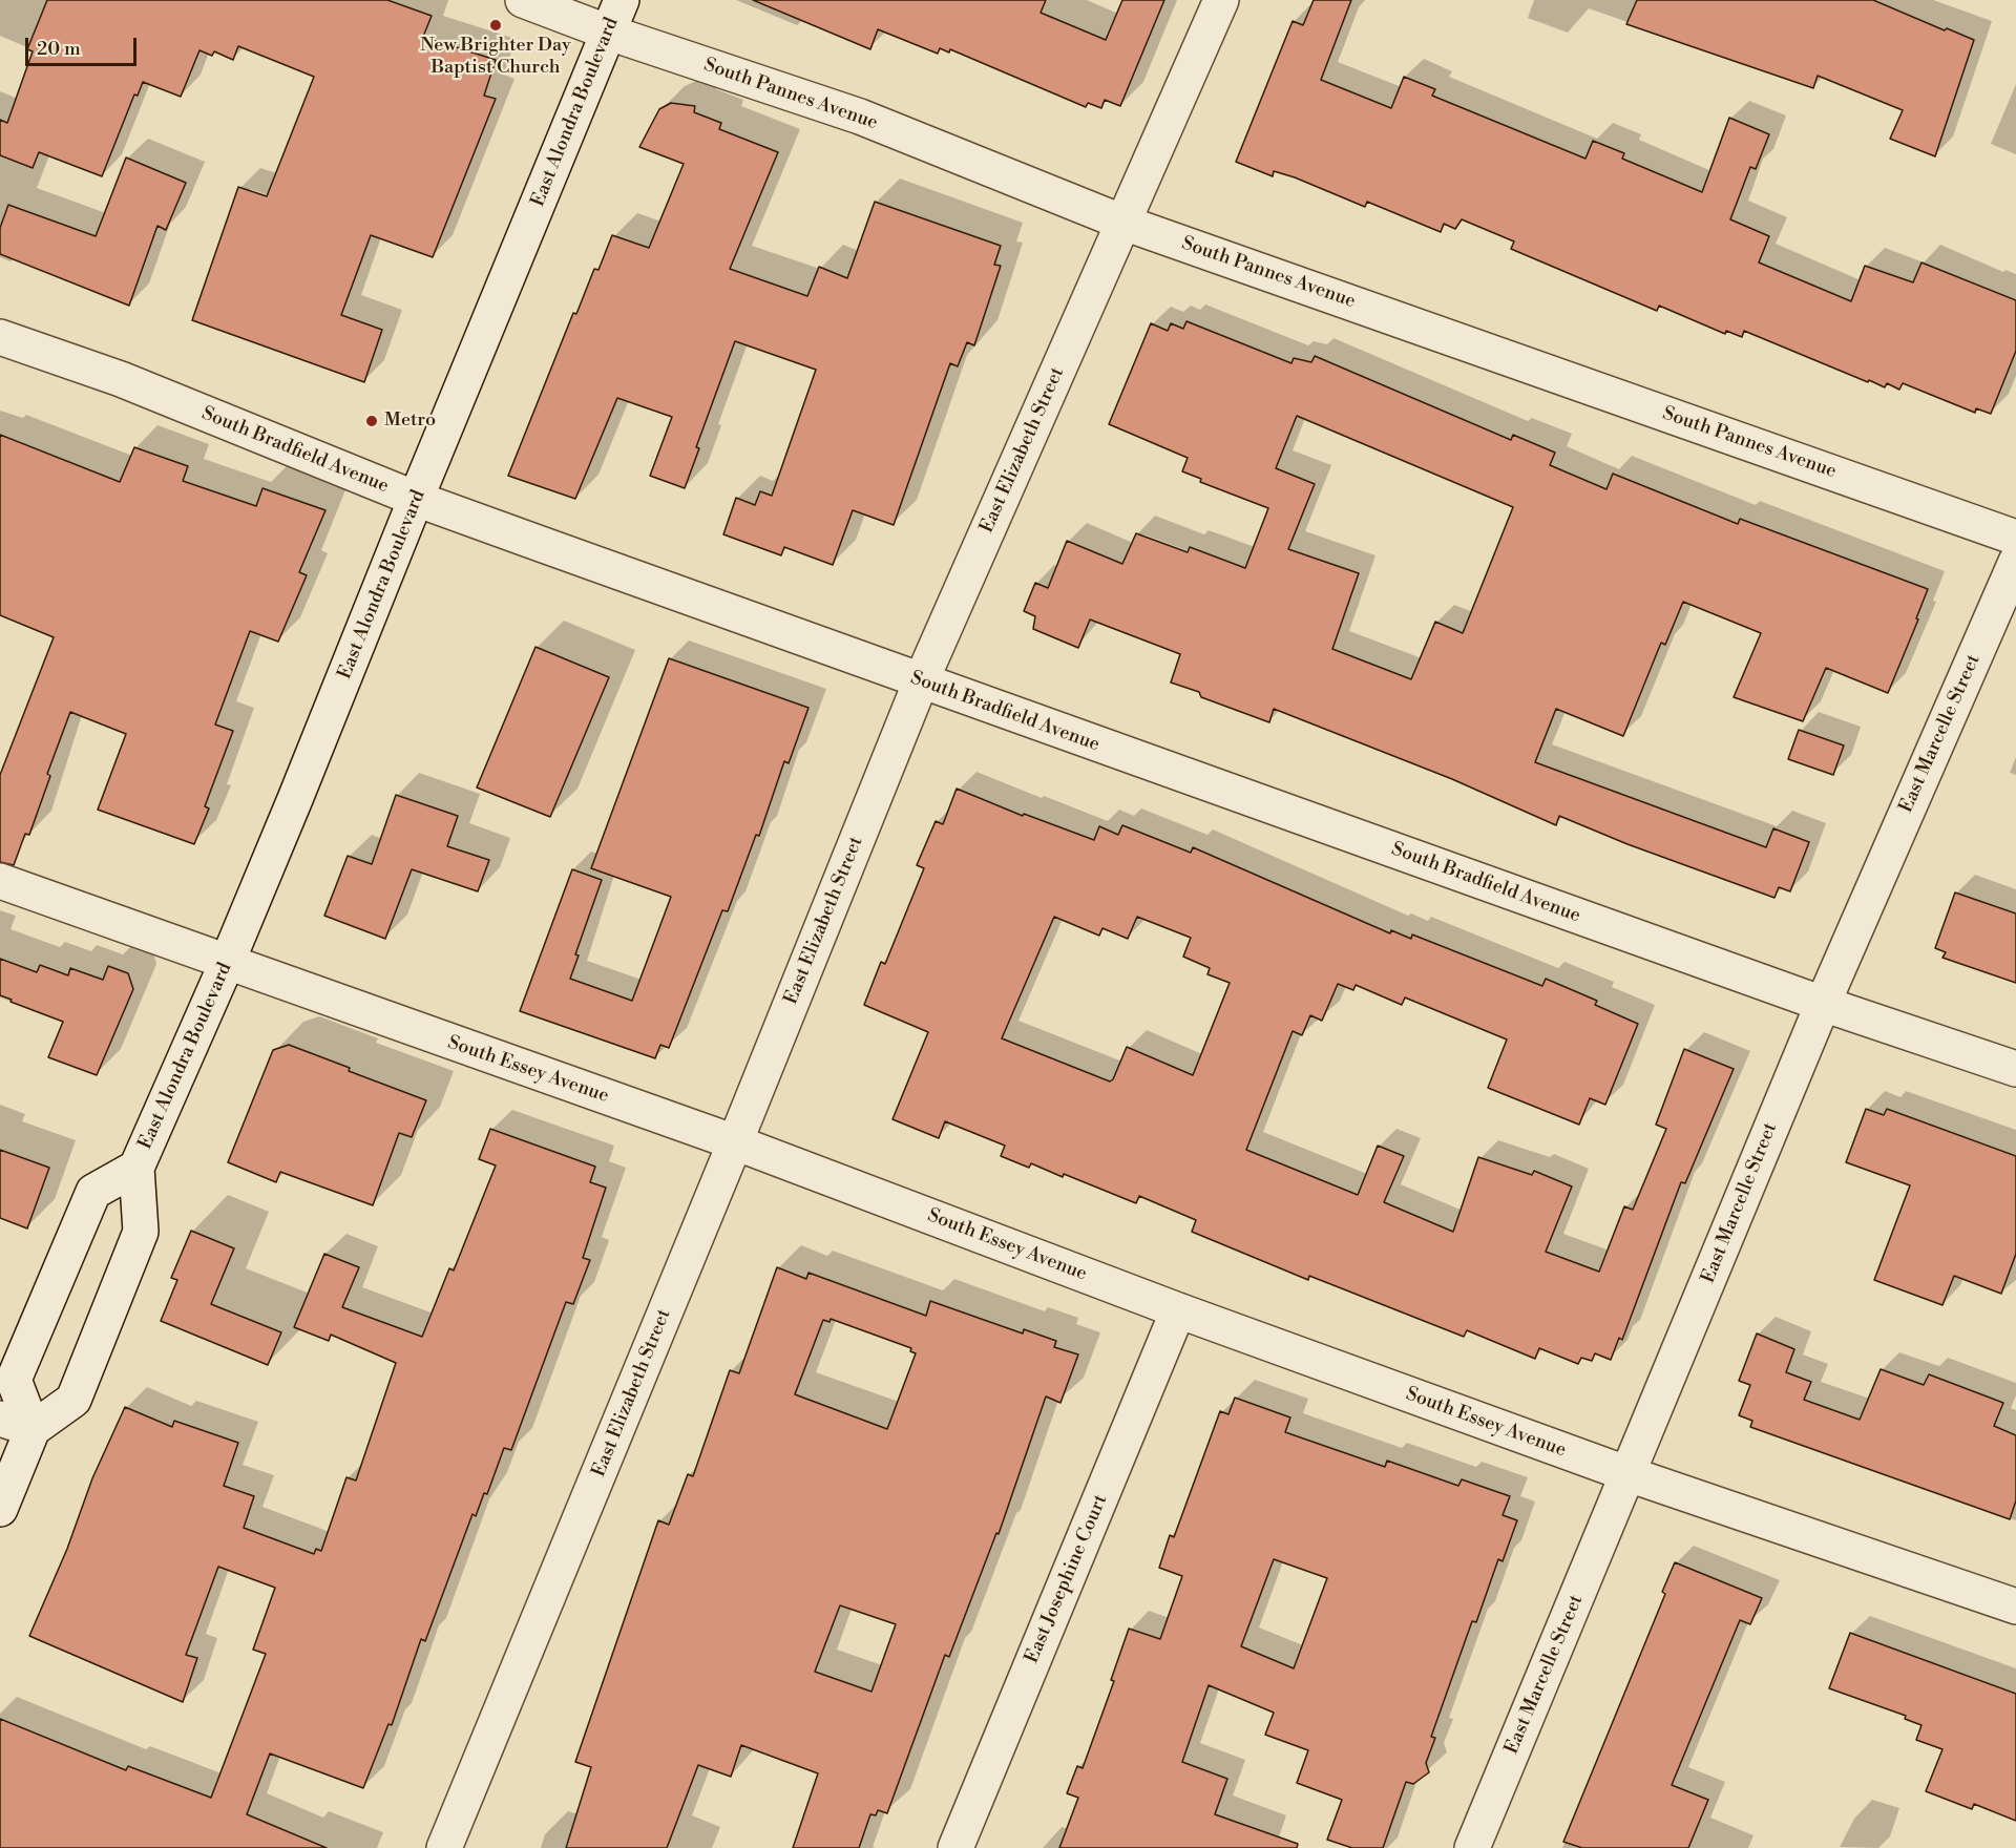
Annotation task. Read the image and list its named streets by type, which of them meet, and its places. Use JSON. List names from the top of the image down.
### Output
{
  "streets": {
    "street": [
      "South Pannes Avenue",
      "East Alondra Boulevard",
      "South Bradfield Avenue",
      "East Elizabeth Street",
      "East Marcelle Street",
      "South Essey Avenue",
      "East Josephine Court"
    ]
  },
  "crossings": [
    ["South Pannes Avenue", "East Alondra Boulevard"],
    ["South Pannes Avenue", "East Elizabeth Street"],
    ["East Alondra Boulevard", "South Bradfield Avenue"],
    ["East Alondra Boulevard", "South Essey Avenue"],
    ["South Bradfield Avenue", "East Elizabeth Street"],
    ["South Bradfield Avenue", "East Marcelle Street"],
    ["East Elizabeth Street", "South Essey Avenue"],
    ["East Marcelle Street", "South Essey Avenue"],
    ["South Essey Avenue", "East Josephine Court"]
  ],
  "places": ["New Brighter Day Baptist Church", "Metro"],
  "scale_bar": "20 m"
}
